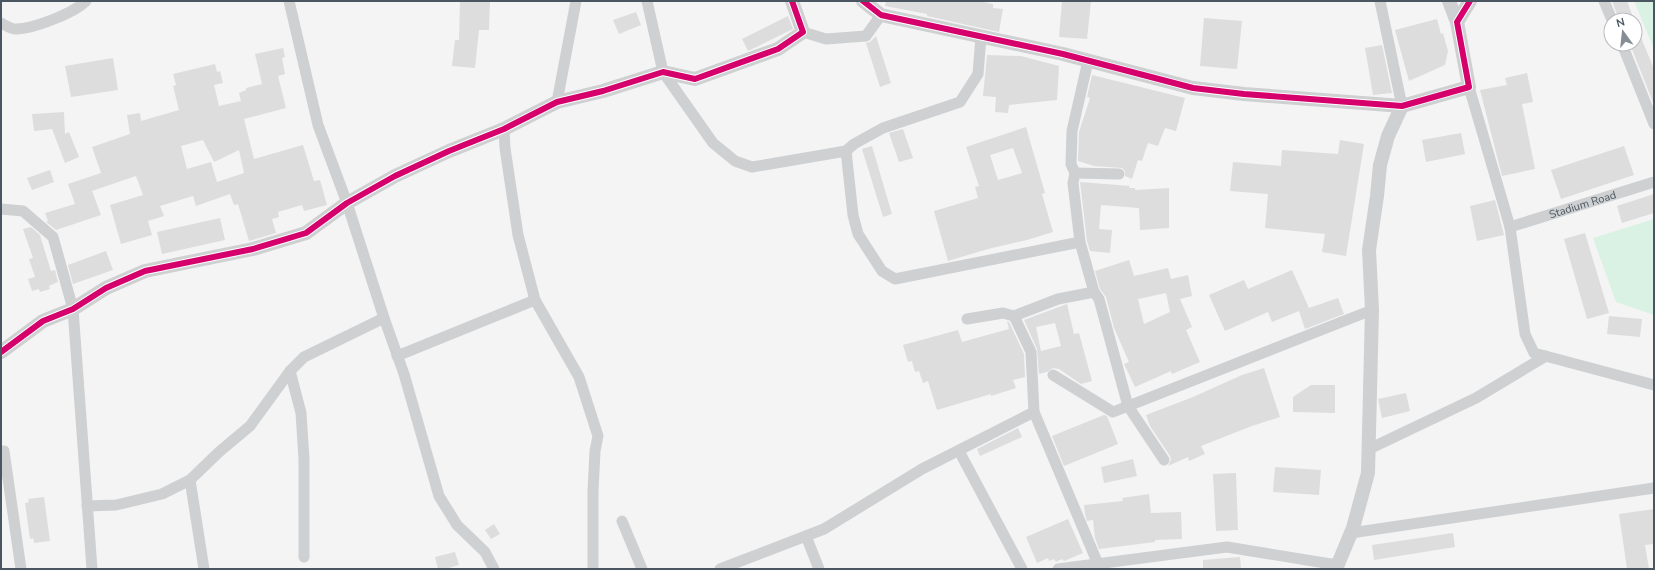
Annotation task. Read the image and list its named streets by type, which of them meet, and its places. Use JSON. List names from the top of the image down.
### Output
{
  "streets": {
    "street": ["Stadium Road"]
  },
  "north": "top"
}
